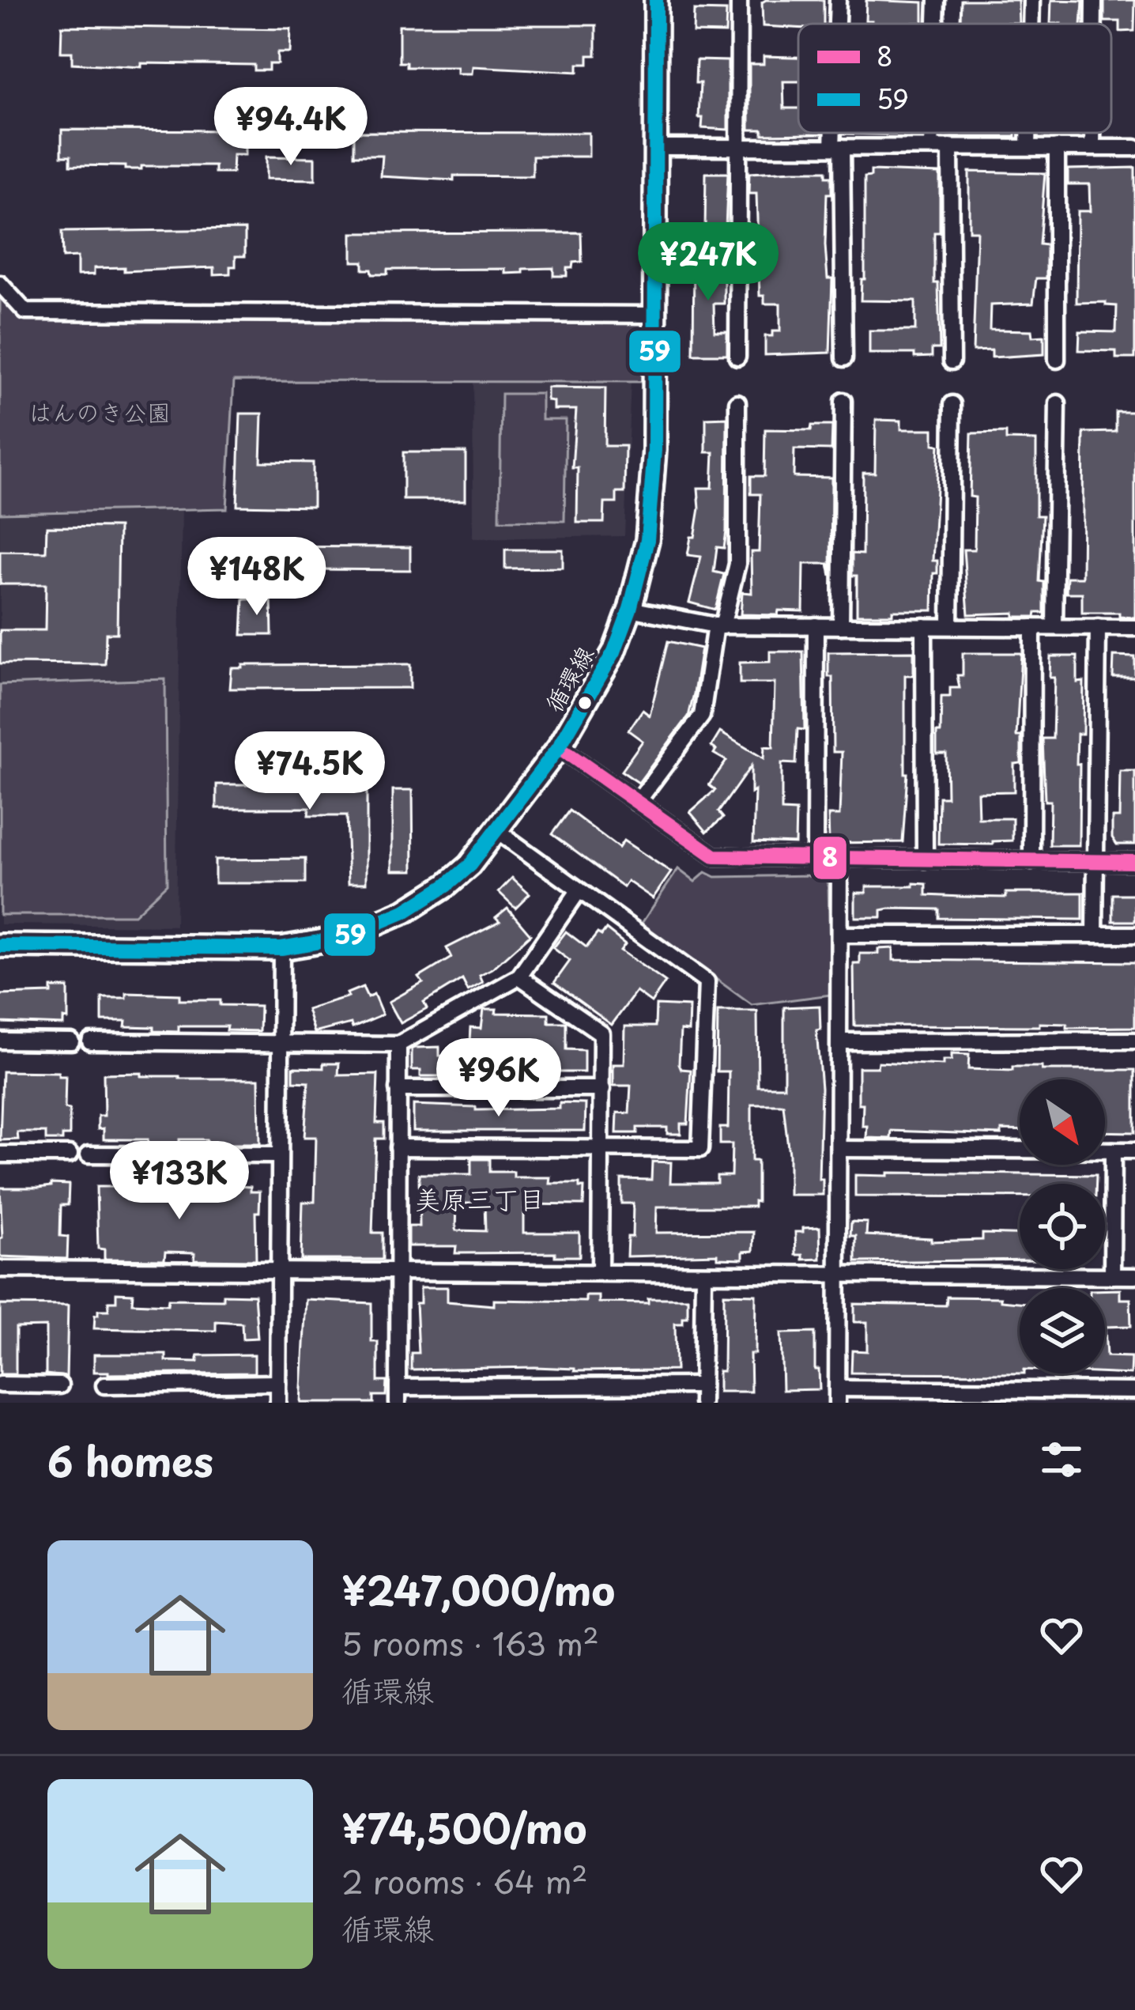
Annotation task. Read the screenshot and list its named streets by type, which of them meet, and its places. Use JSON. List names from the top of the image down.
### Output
{
  "streets": {
    "street": ["循環線"]
  },
  "districts": ["美原三丁目"],
  "parks": ["はんのき公園"],
  "lines": ["transit line 59", "transit line 8"],
  "legend": ["8", "59"],
  "north": "bottom right",
  "page": {
    "price": [
      "¥94.4K",
      "¥247K",
      "¥148K",
      "¥74.5K",
      "¥96K",
      "¥133K"
    ],
    "heading": "6 homes",
    "list": [
      {
        "name": "¥247,000/mo",
        "note": "5 rooms · 163 m² · 循環線"
      },
      {
        "name": "¥74,500/mo",
        "note": "2 rooms · 64 m² · 循環線"
      }
    ]
  }
}
